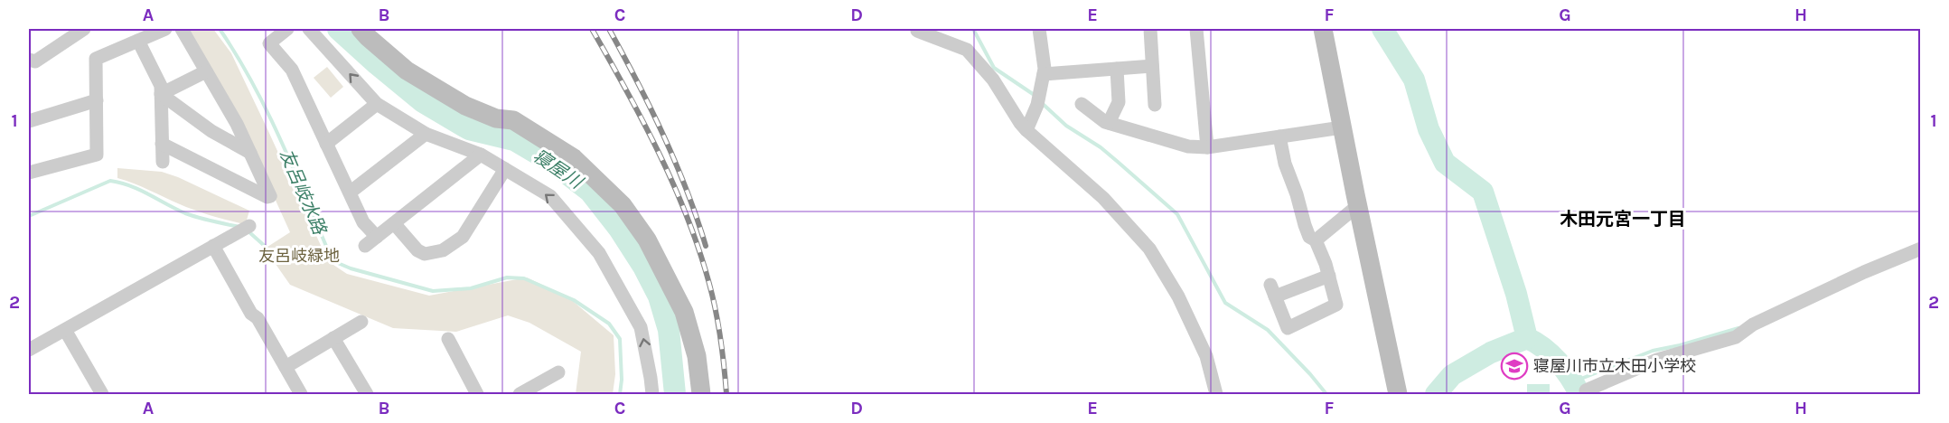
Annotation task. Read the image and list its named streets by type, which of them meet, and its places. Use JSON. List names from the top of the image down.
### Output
{
  "districts": ["木田元宮一丁目"],
  "water": ["寝屋川", "友呂岐水路"],
  "parks": ["友呂岐緑地"],
  "places": {
    "school or university": ["寝屋川市立木田小学校"]
  },
  "grid": {
    "columns": [
      "A",
      "B",
      "C",
      "D",
      "E",
      "F",
      "G",
      "H"
    ],
    "rows": ["1", "2"]
  }
}
